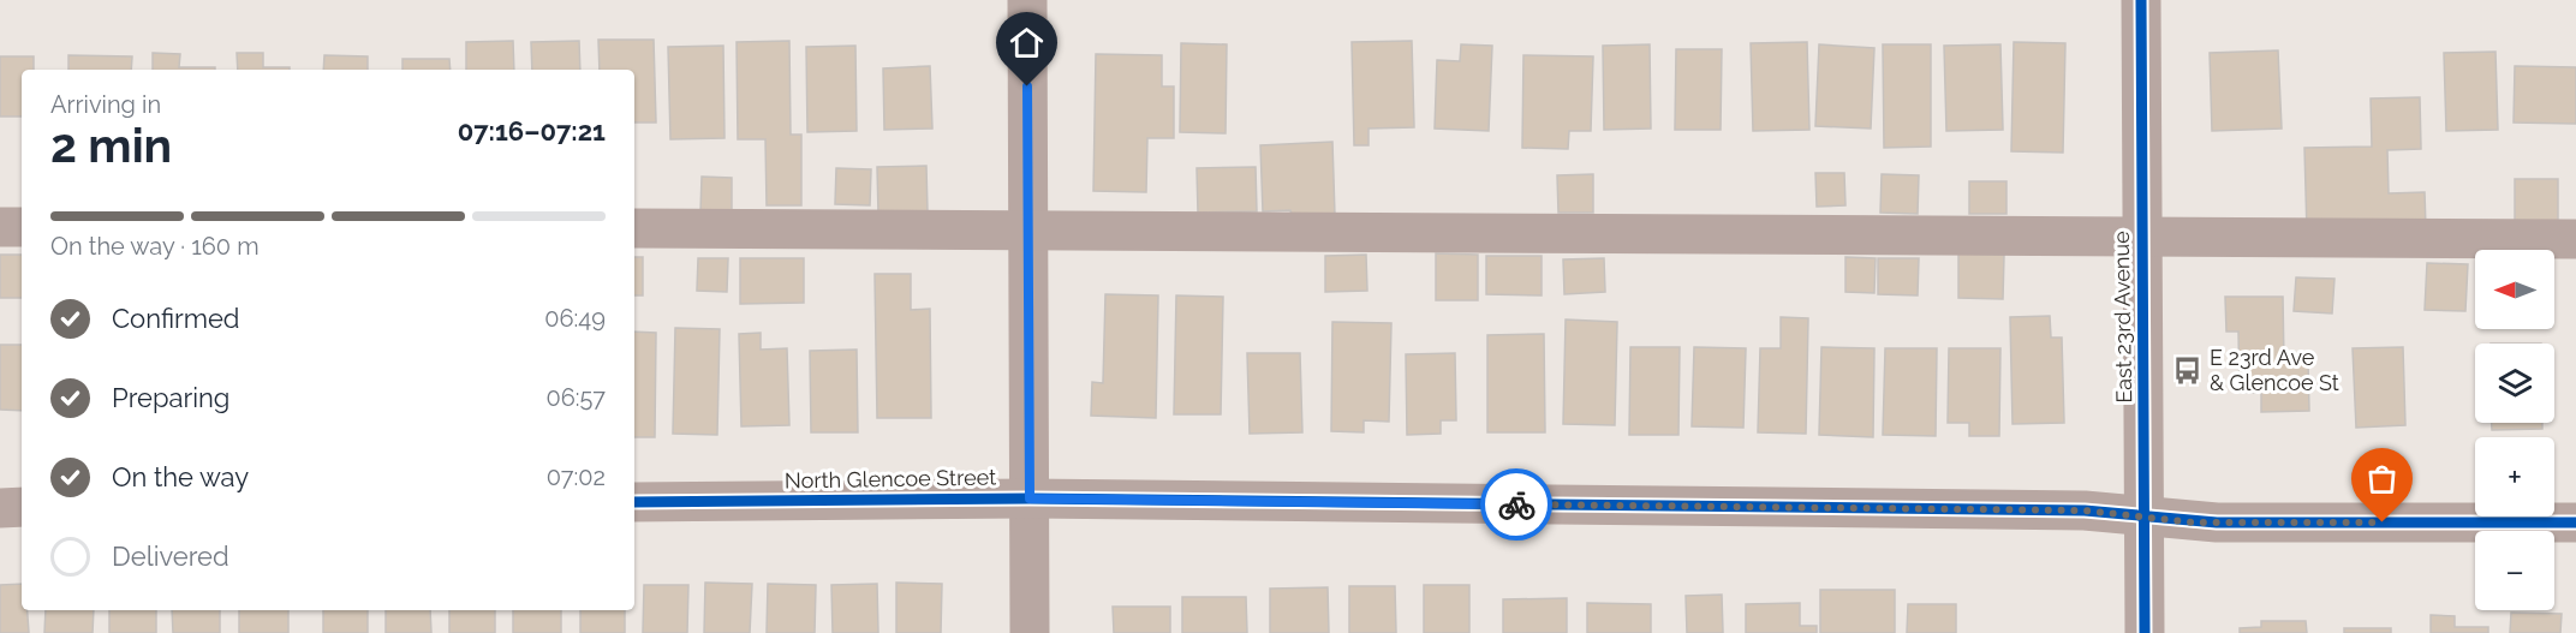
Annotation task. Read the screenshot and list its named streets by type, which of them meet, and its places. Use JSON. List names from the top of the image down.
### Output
{
  "streets": {
    "street": ["East 23rd Avenue", "North Glencoe Street"]
  },
  "crossings": [
    ["East 23rd Avenue", "North Glencoe Street"]
  ],
  "places": {
    "bus stop": ["E 23rd Ave & Glencoe St"]
  },
  "north": "left",
  "page": {
    "heading": ["2 min", "Arriving in", "07:16–07:21"],
    "bar": "On the way · 160 m",
    "map_buttons": ["+", "−"],
    "list": [
      ["Confirmed", "06:49"],
      ["Preparing", "06:57"],
      ["On the way", "07:02"],
      "Delivered"
    ]
  }
}
